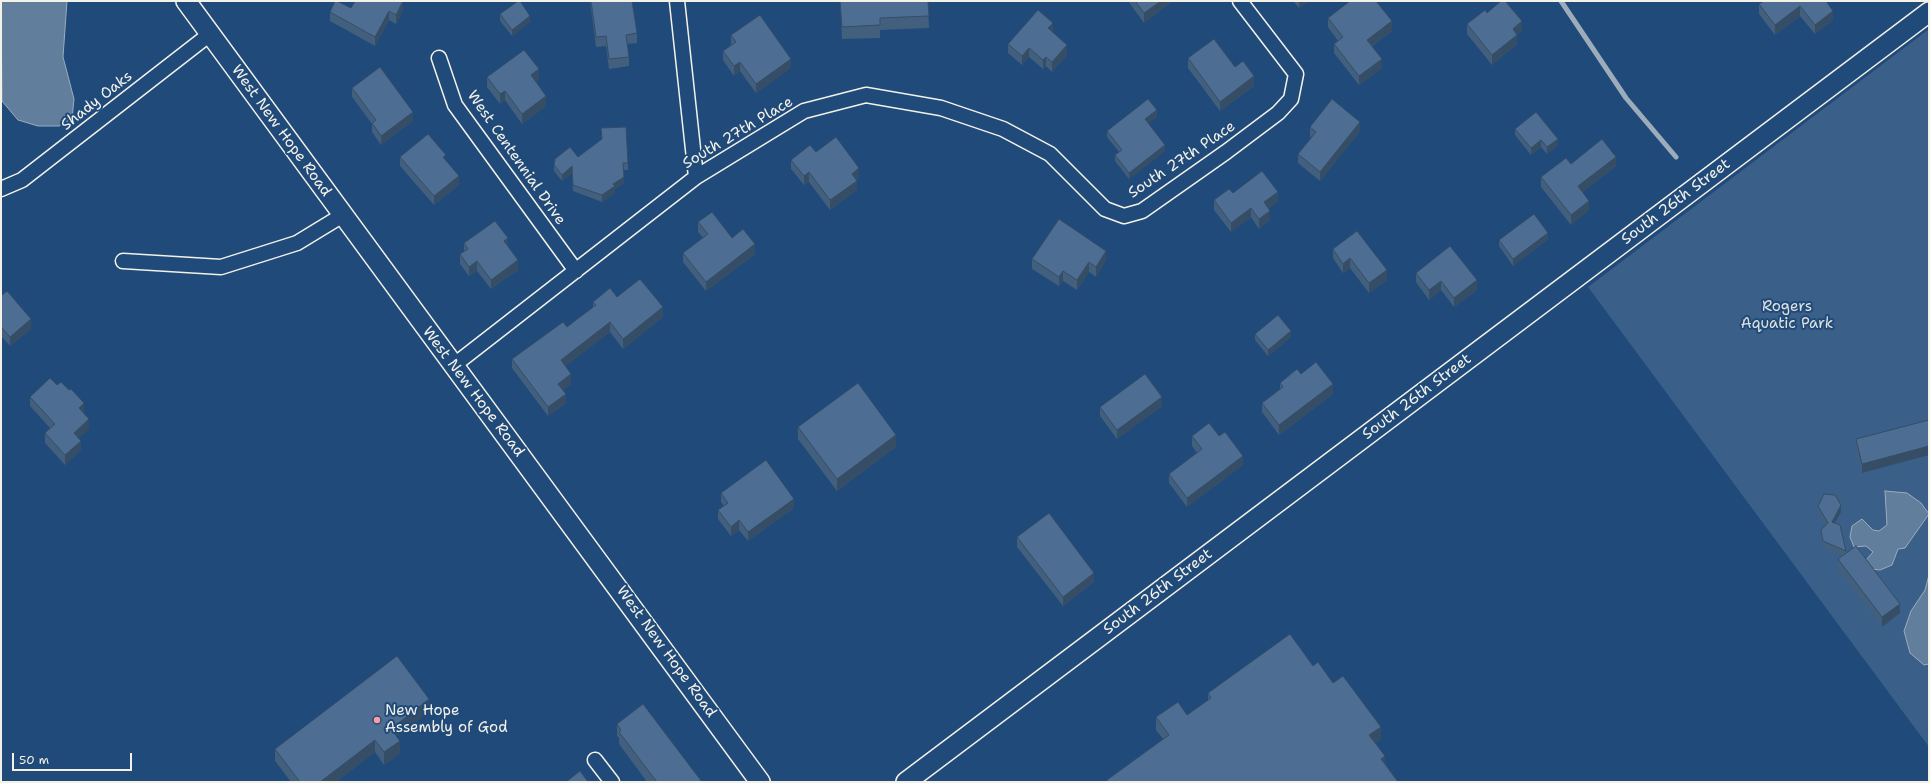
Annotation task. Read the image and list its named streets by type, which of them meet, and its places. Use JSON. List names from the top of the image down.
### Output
{
  "streets": {
    "street": [
      "Shady Oaks",
      "West New Hope Road",
      "South 27th Place",
      "West Centennial Drive",
      "South 26th Street"
    ]
  },
  "crossings": [
    ["Shady Oaks", "West New Hope Road"],
    ["West New Hope Road", "South 27th Place"],
    ["South 27th Place", "West Centennial Drive"]
  ],
  "parks": ["Rogers Aquatic Park"],
  "places": ["New Hope Assembly of God"],
  "scale_bar": "50 m"
}
